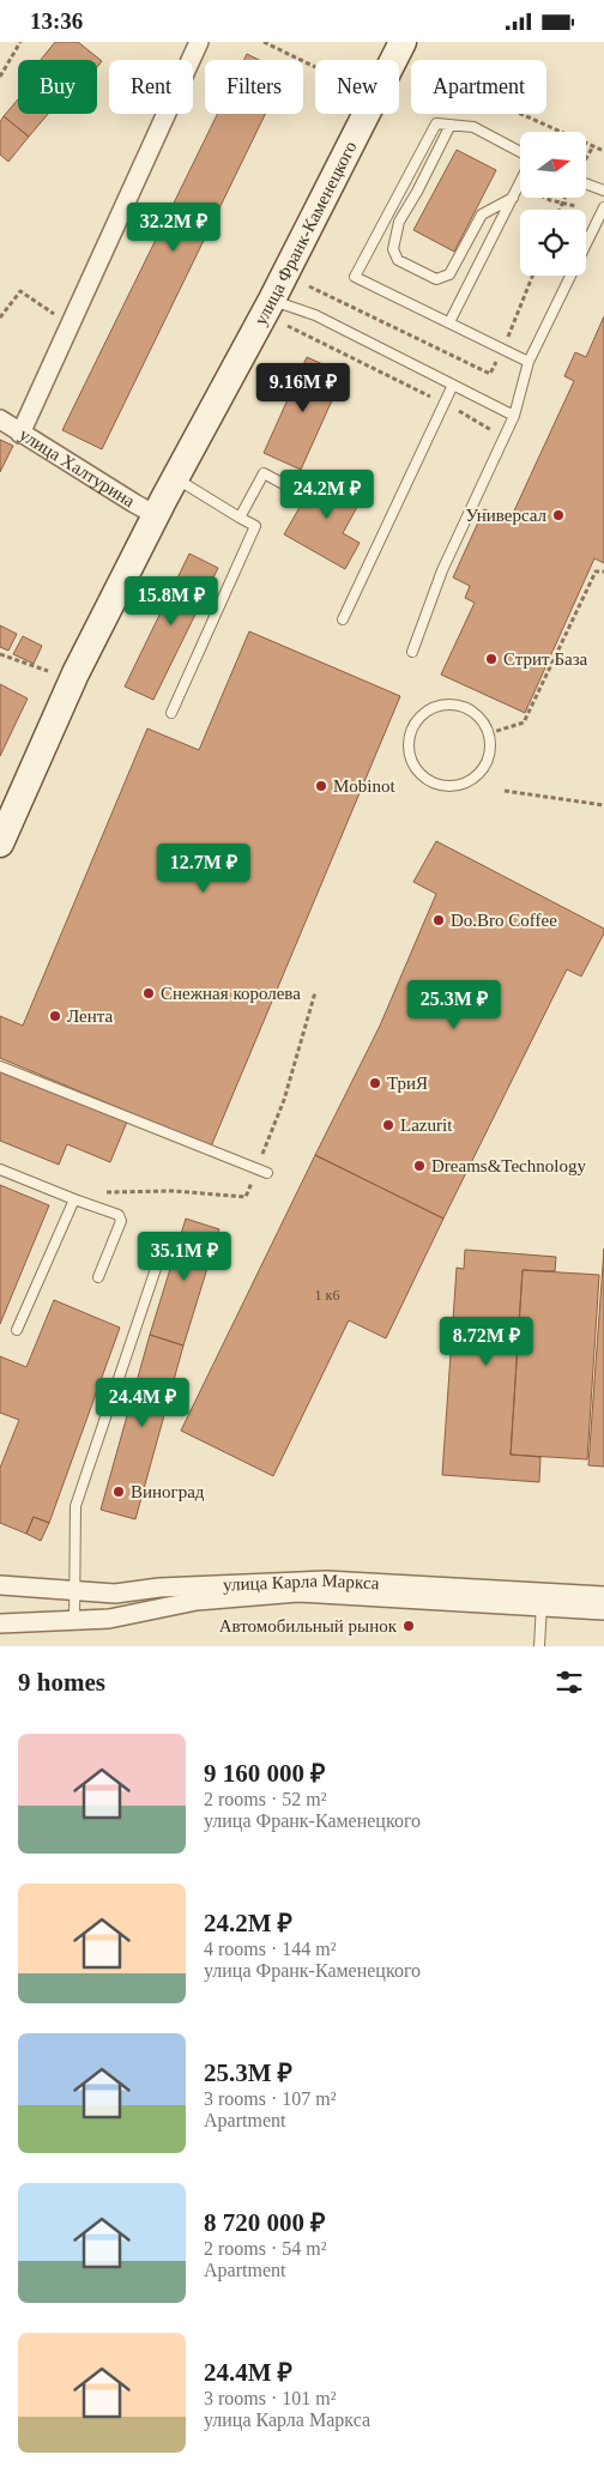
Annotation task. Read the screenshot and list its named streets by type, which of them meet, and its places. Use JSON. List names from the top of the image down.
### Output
{
  "streets": {
    "main road": ["улица Франк-Каменецкого"],
    "street": ["улица Халтурина", "улица Карла Маркса"]
  },
  "crossings": [
    ["улица Франк-Каменецкого", "улица Халтурина"]
  ],
  "places": [
    "Универсал",
    "Стрит База",
    "Mobinot",
    "Do.Bro Coffee",
    "Снежная королева",
    "Лента",
    "ТриЯ",
    "Lazurit",
    "Dreams&Technology",
    "Виноград",
    "Автомобильный рынок"
  ],
  "house_numbers": ["1 к6"],
  "north": "right",
  "page": {
    "status": "13:36",
    "chip": [
      "Buy",
      "Rent",
      "Filters",
      "New",
      "Apartment"
    ],
    "price": [
      "32.2M ₽",
      "9.16M ₽",
      "24.2M ₽",
      "15.8M ₽",
      "12.7M ₽",
      "25.3M ₽",
      "35.1M ₽",
      "8.72M ₽",
      "24.4M ₽"
    ],
    "heading": "9 homes",
    "list": [
      {
        "name": "9 160 000 ₽",
        "note": "2 rooms · 52 m² · улица Франк-Каменецкого"
      },
      {
        "name": "24.2M ₽",
        "note": "4 rooms · 144 m² · улица Франк-Каменецкого"
      },
      {
        "name": "25.3M ₽",
        "note": "3 rooms · 107 m² · Apartment"
      },
      {
        "name": "8 720 000 ₽",
        "note": "2 rooms · 54 m² · Apartment"
      },
      {
        "name": "24.4M ₽",
        "note": "3 rooms · 101 m² · улица Карла Маркса"
      }
    ]
  }
}
